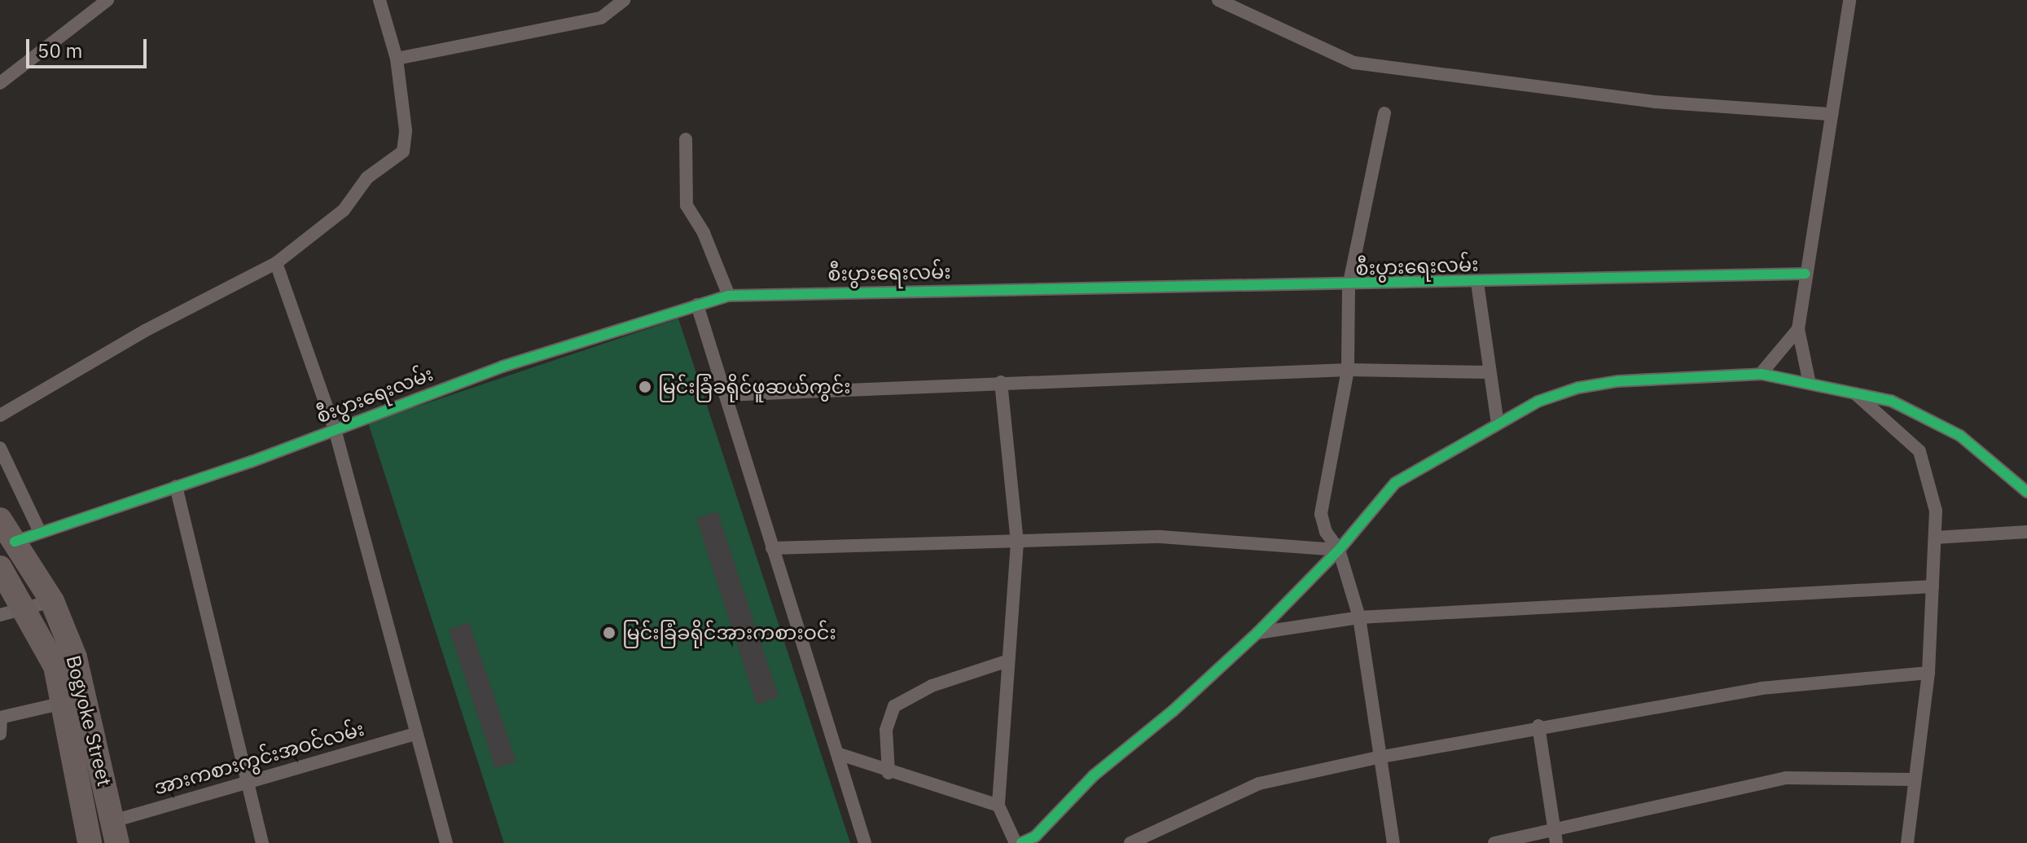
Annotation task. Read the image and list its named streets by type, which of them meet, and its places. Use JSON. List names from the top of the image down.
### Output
{
  "streets": {
    "highway": ["Bogyoke Street"],
    "street": ["စီးပွားရေးလမ်း", "အားကစားကွင်းအဝင်လမ်း"]
  },
  "crossings": [
    ["စီးပွားရေးလမ်း", "Bogyoke Street"],
    ["Bogyoke Street", "အားကစားကွင်းအဝင်လမ်း"]
  ],
  "places": ["မြင်းခြံခရိုင်ဖူဆယ်ကွင်း", "မြင်းခြံခရိုင်အားကစားဝင်း"],
  "scale_bar": "50 m"
}
